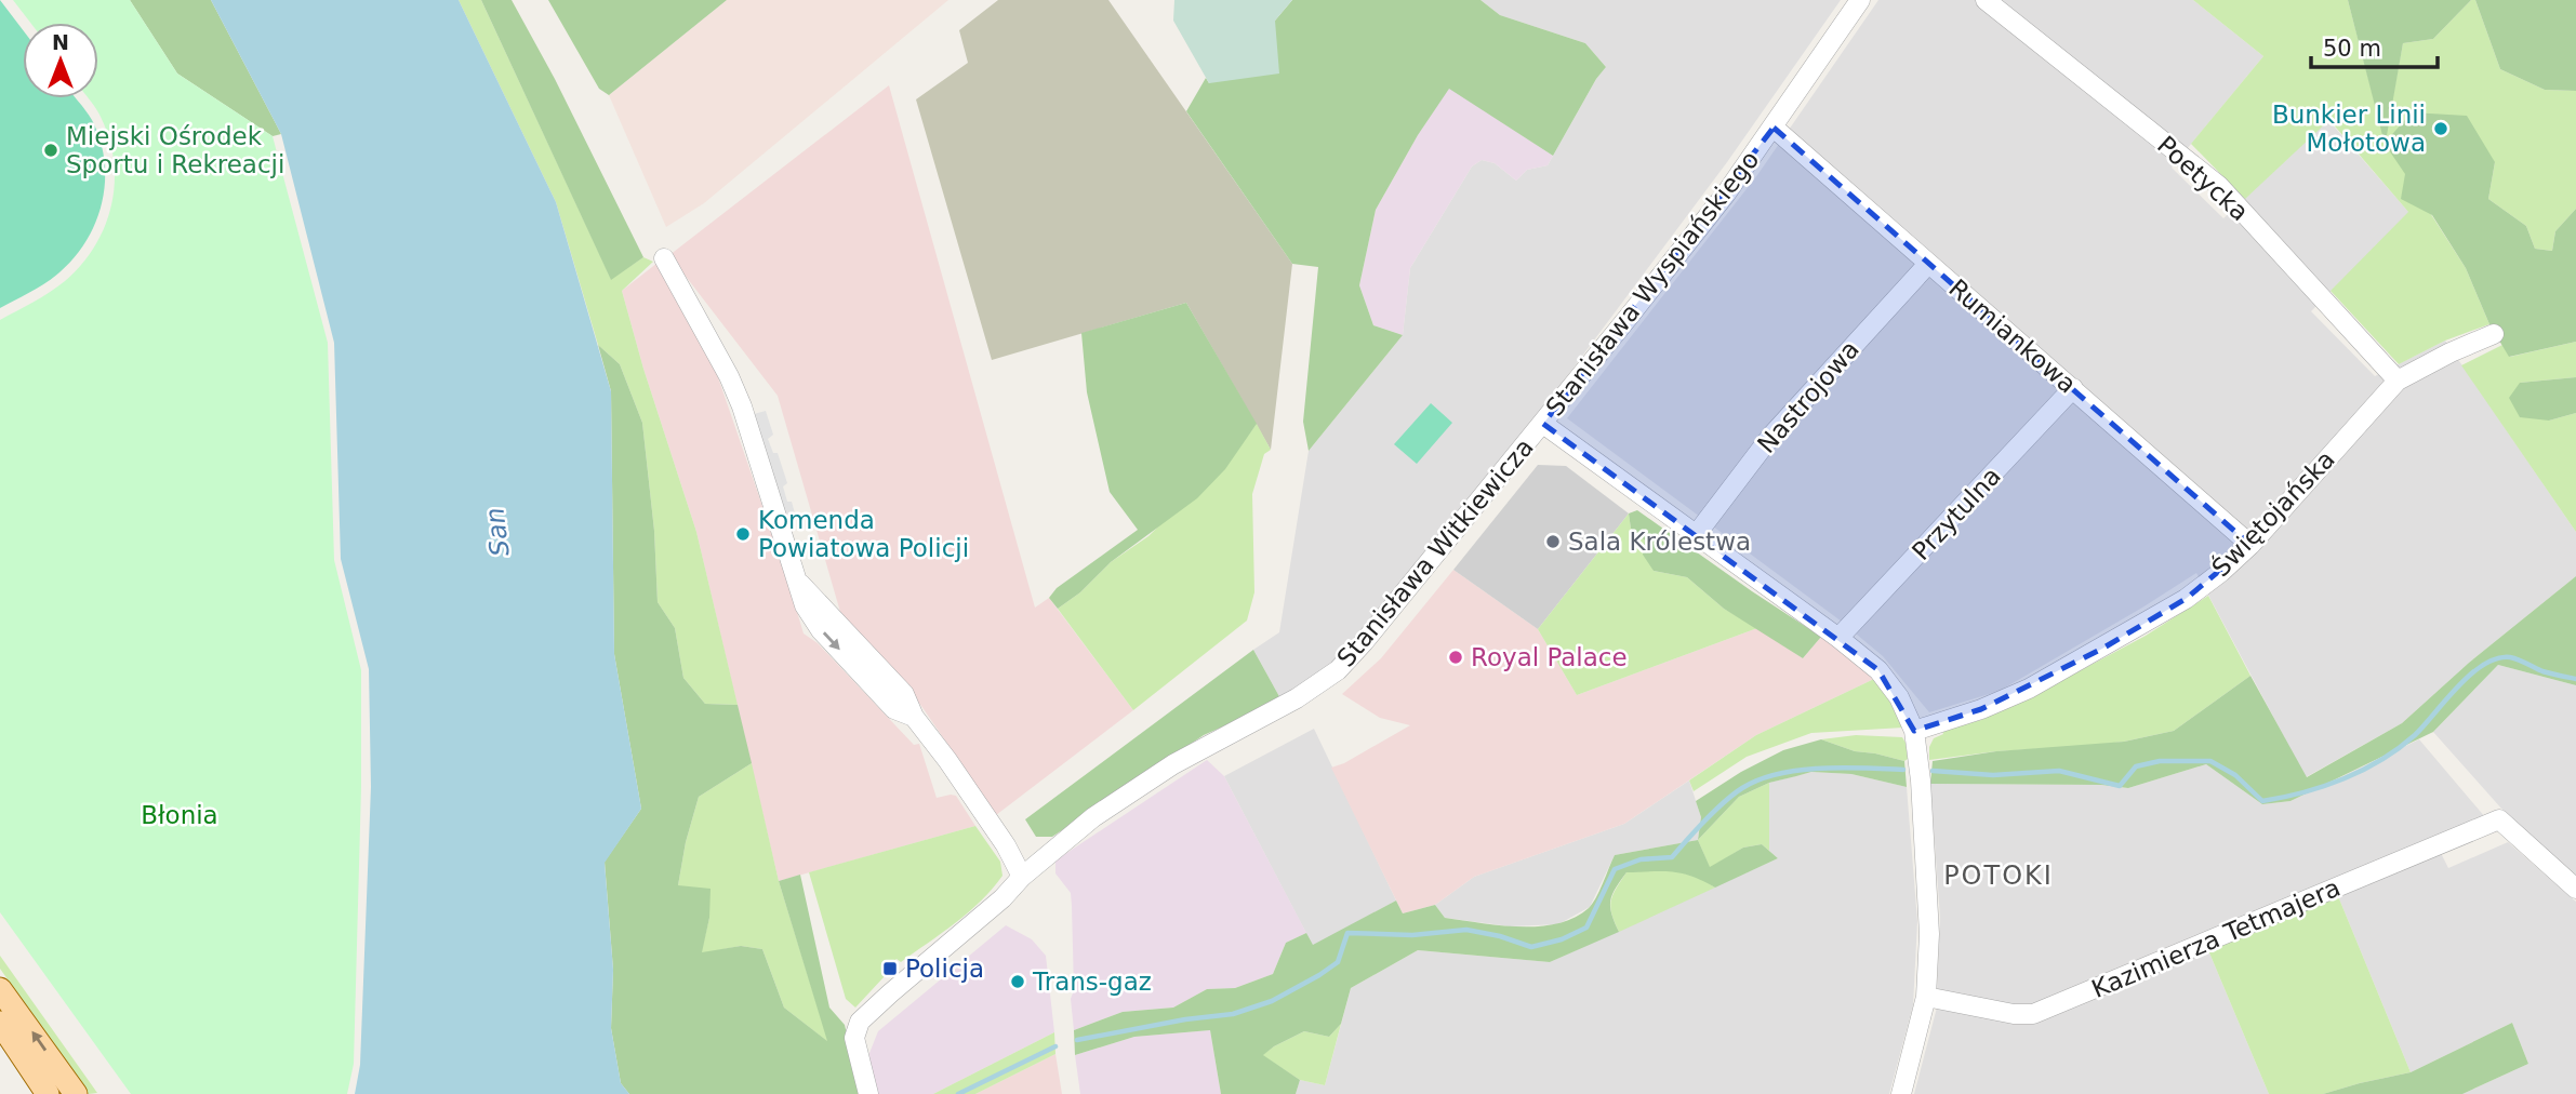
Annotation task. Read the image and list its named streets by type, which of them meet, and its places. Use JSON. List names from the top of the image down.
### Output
{
  "streets": {
    "street": [
      "Poetycka",
      "Stanisława Wyspiańskiego",
      "Rumiankowa",
      "Nastrojowa",
      "Przytulna",
      "Świętojańska",
      "Stanisława Witkiewicza",
      "Kazimierza Tetmajera"
    ]
  },
  "crossings": [
    ["Poetycka", "Świętojańska"],
    ["Stanisława Wyspiańskiego", "Rumiankowa"],
    ["Stanisława Wyspiańskiego", "Nastrojowa"],
    ["Stanisława Wyspiańskiego", "Przytulna"],
    ["Stanisława Wyspiańskiego", "Świętojańska"],
    ["Stanisława Wyspiańskiego", "Stanisława Witkiewicza"],
    ["Stanisława Wyspiańskiego", "Kazimierza Tetmajera"],
    ["Rumiankowa", "Nastrojowa"],
    ["Rumiankowa", "Przytulna"],
    ["Rumiankowa", "Świętojańska"]
  ],
  "districts": ["POTOKI"],
  "water": ["San"],
  "parks": ["Błonia"],
  "places": {
    "other": [
      "Bunkier Linii Mołotowa",
      "Miejski Ośrodek Sportu i Rekreacji",
      "Komenda Powiatowa Policji",
      "Sala Królestwa",
      "Royal Palace",
      "Trans-gaz"
    ],
    "transit": ["Policja"]
  },
  "scale_bar": "50 m",
  "north": "top"
}
